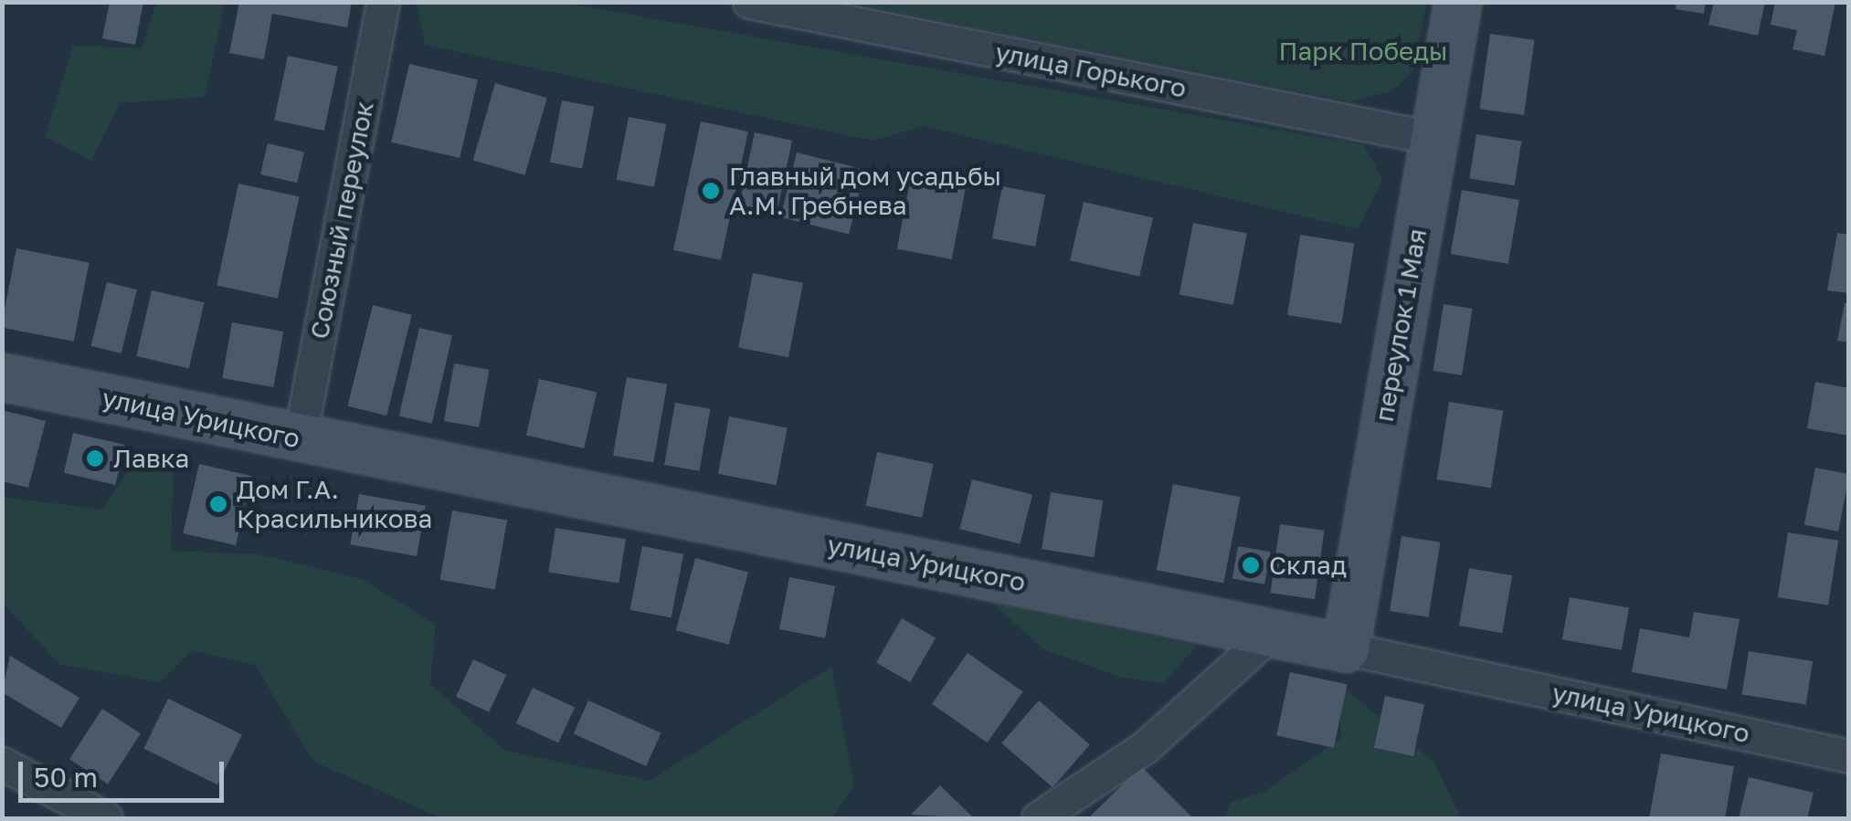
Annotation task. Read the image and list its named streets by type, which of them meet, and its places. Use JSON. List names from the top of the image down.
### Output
{
  "streets": {
    "main road": ["переулок 1 Мая", "улица Урицкого"],
    "street": ["улица Горького", "Союзный переулок"]
  },
  "crossings": [
    ["улица Горького", "переулок 1 Мая"],
    ["Союзный переулок", "улица Урицкого"],
    ["переулок 1 Мая", "улица Урицкого"]
  ],
  "parks": ["Парк Победы"],
  "places": [
    "Главный дом усадьбы А.М. Гребнева",
    "Лавка",
    "Дом Г.А. Красильникова",
    "Склад"
  ],
  "scale_bar": "50 m"
}
